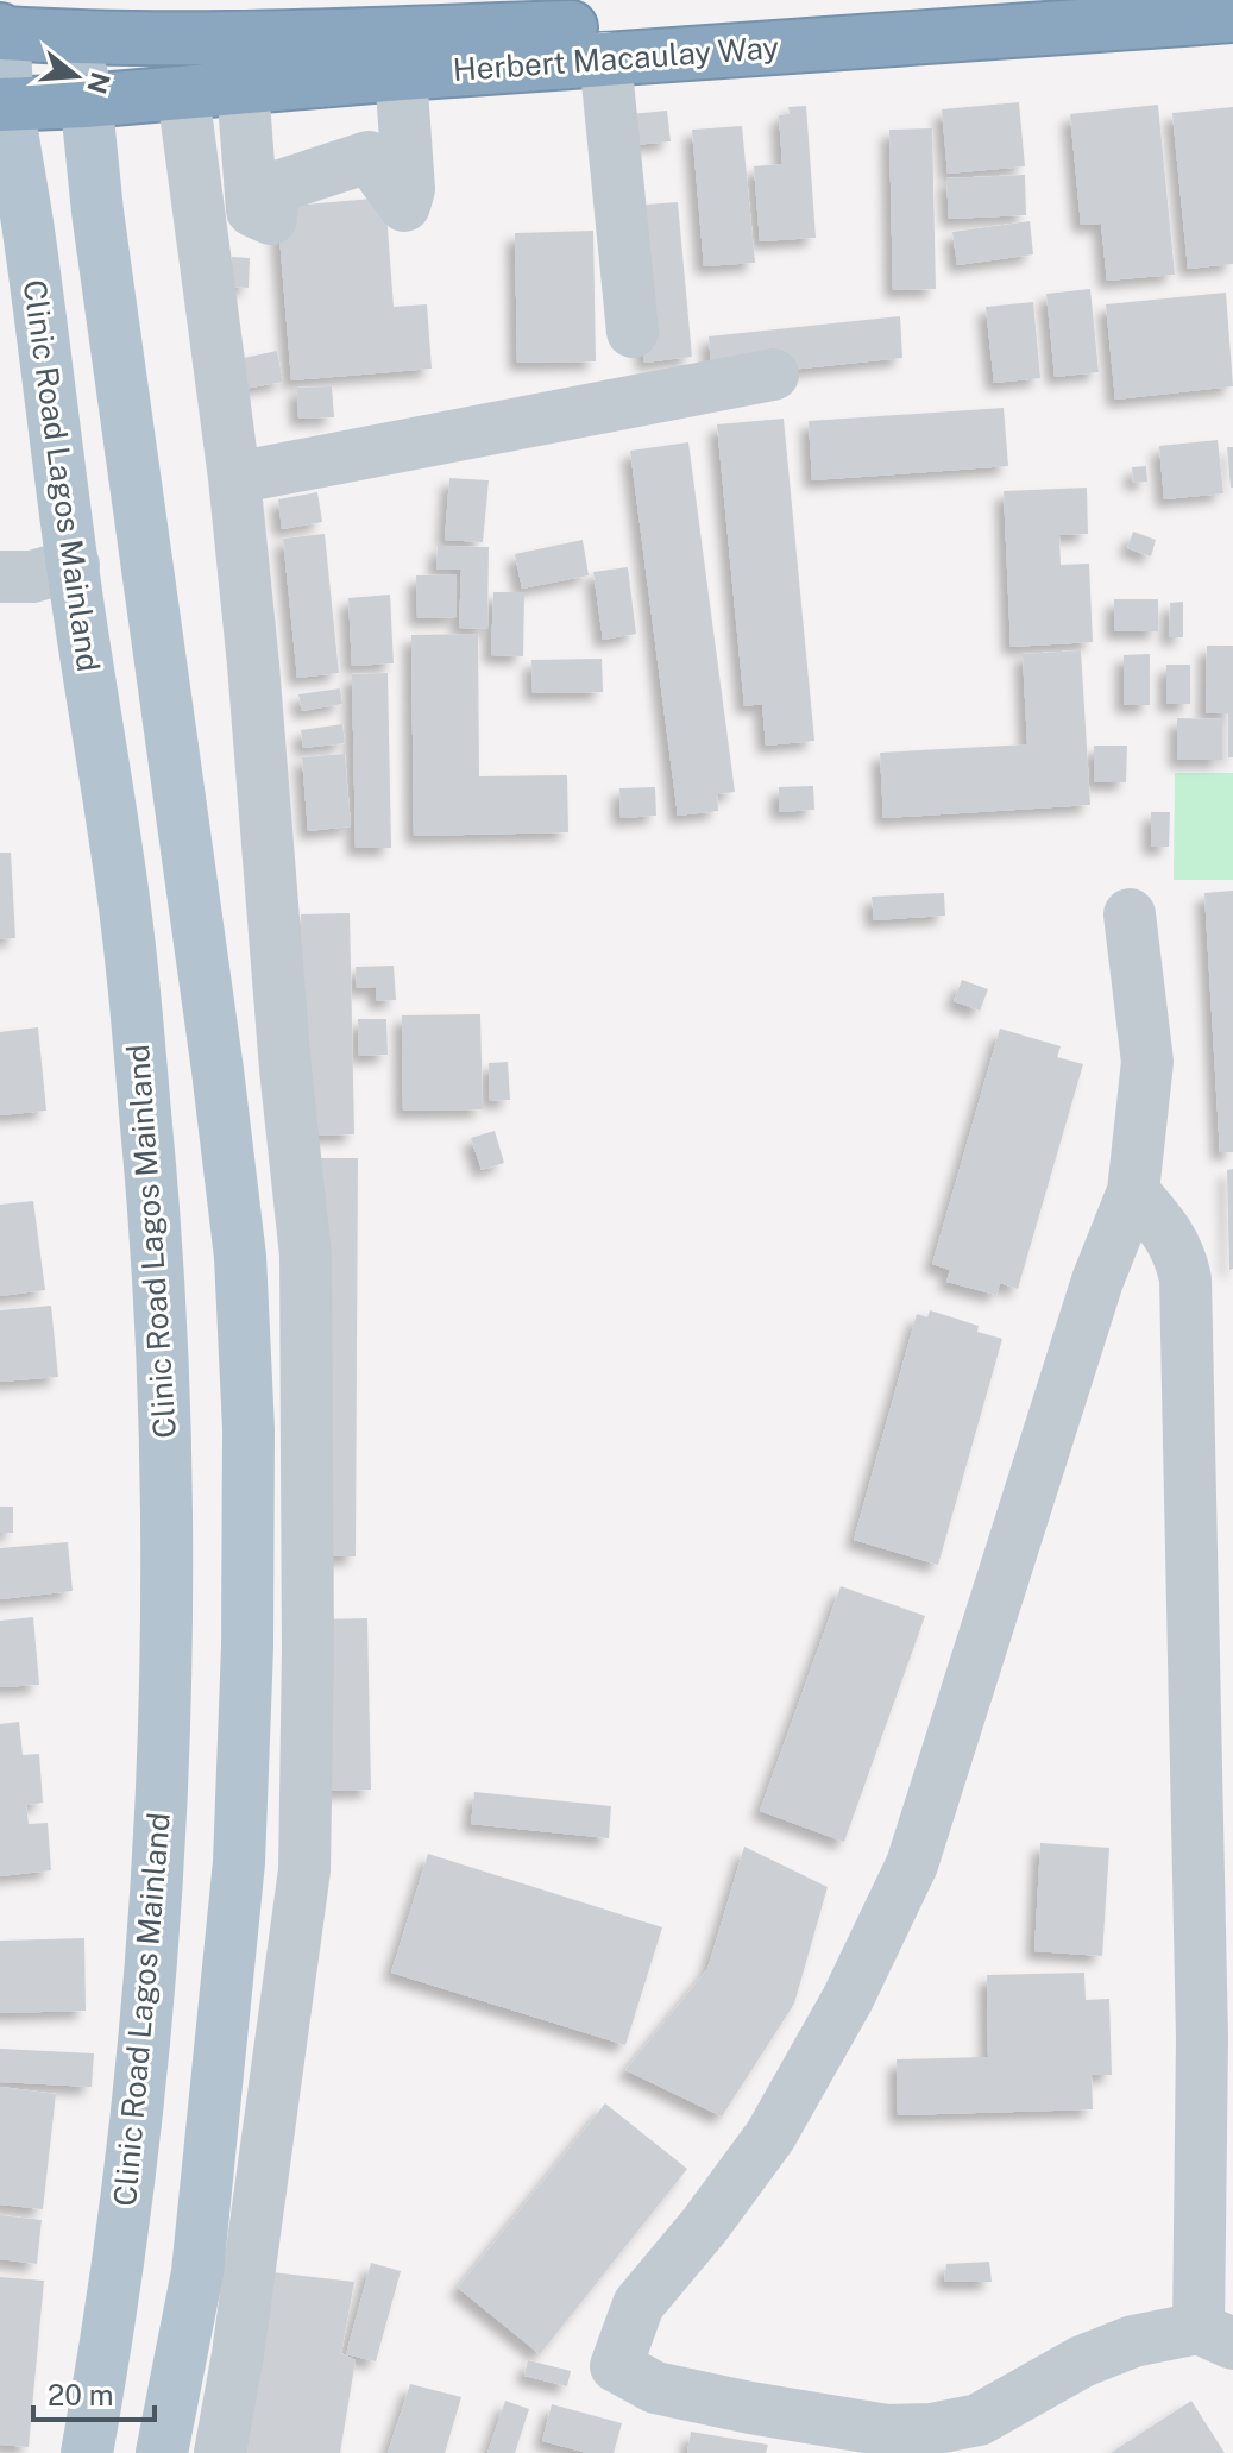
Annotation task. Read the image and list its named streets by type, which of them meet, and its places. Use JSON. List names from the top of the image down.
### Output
{
  "streets": {
    "highway": ["Herbert Macaulay Way"],
    "main road": ["Clinic Road Lagos Mainland"]
  },
  "crossings": [
    ["Herbert Macaulay Way", "Clinic Road Lagos Mainland"]
  ],
  "scale_bar": "20 m",
  "north": "right"
}
